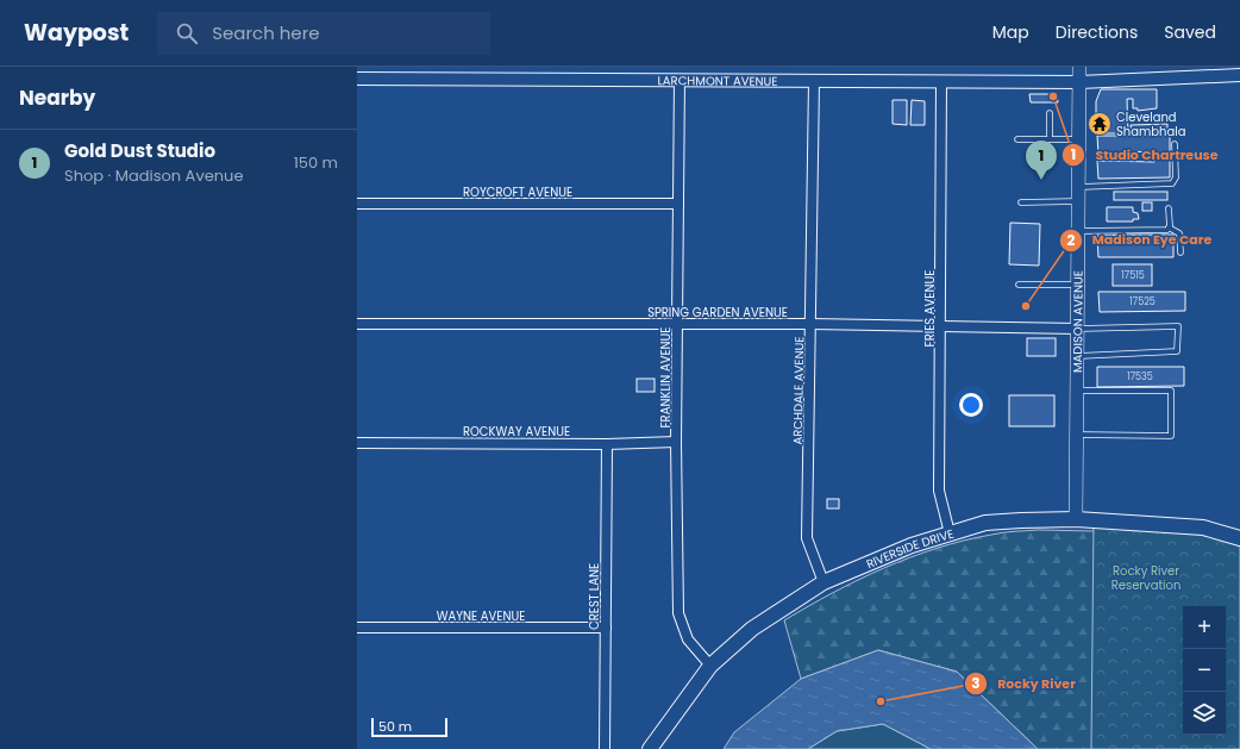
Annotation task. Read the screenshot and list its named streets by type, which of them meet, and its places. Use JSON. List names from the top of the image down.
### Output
{
  "streets": {
    "main road": ["MADISON AVENUE", "RIVERSIDE DRIVE"],
    "street": [
      "LARCHMONT AVENUE",
      "ROYCROFT AVENUE",
      "FRIES AVENUE",
      "SPRING GARDEN AVENUE",
      "FRANKLIN AVENUE",
      "ARCHDALE AVENUE",
      "ROCKWAY AVENUE",
      "CREST LANE",
      "WAYNE AVENUE"
    ]
  },
  "crossings": [
    ["LARCHMONT AVENUE", "FRIES AVENUE"],
    ["LARCHMONT AVENUE", "MADISON AVENUE"],
    ["LARCHMONT AVENUE", "FRANKLIN AVENUE"],
    ["LARCHMONT AVENUE", "ARCHDALE AVENUE"],
    ["ROYCROFT AVENUE", "FRANKLIN AVENUE"],
    ["FRIES AVENUE", "SPRING GARDEN AVENUE"],
    ["FRIES AVENUE", "RIVERSIDE DRIVE"],
    ["SPRING GARDEN AVENUE", "MADISON AVENUE"],
    ["SPRING GARDEN AVENUE", "FRANKLIN AVENUE"],
    ["SPRING GARDEN AVENUE", "ARCHDALE AVENUE"],
    ["MADISON AVENUE", "RIVERSIDE DRIVE"],
    ["FRANKLIN AVENUE", "ROCKWAY AVENUE"],
    ["FRANKLIN AVENUE", "RIVERSIDE DRIVE"],
    ["ARCHDALE AVENUE", "RIVERSIDE DRIVE"],
    ["ROCKWAY AVENUE", "CREST LANE"],
    ["CREST LANE", "WAYNE AVENUE"]
  ],
  "parks": ["Rocky River Reservation"],
  "places": {
    "other": ["Studio Chartreuse", "Madison Eye Care", "Rocky River"],
    "temple": ["Cleveland Shambhala"]
  },
  "house_numbers": ["17515", "17525", "17535"],
  "scale_bar": "50 m",
  "page": {
    "header": "Waypost",
    "search": "Search here",
    "nav": ["Map", "Directions", "Saved"],
    "heading": "Nearby",
    "list": [
      {
        "mark": "1",
        "name": "Gold Dust Studio",
        "note": "Shop · Madison Avenue",
        "value": "150 m"
      }
    ],
    "pins": "1",
    "map_buttons": ["+", "−"],
    "scale": "50 m"
  }
}
